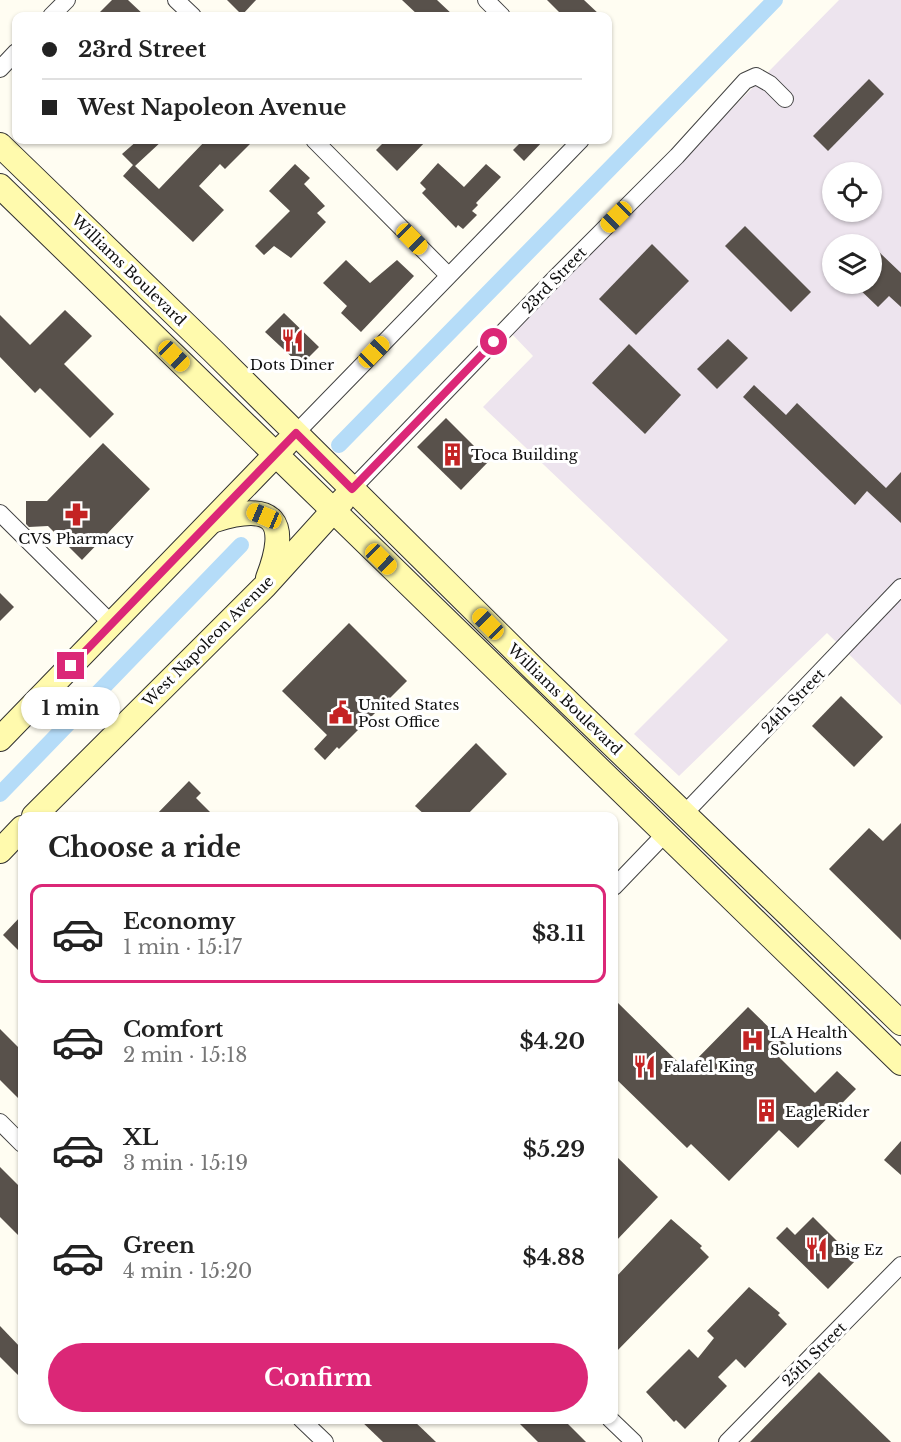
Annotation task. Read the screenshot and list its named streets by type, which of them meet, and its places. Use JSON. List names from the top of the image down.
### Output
{
  "streets": {
    "main road": ["Williams Boulevard", "West Napoleon Avenue"],
    "street": ["23rd Street", "24th Street", "25th Street"]
  },
  "crossings": [
    ["Williams Boulevard", "23rd Street"],
    ["Williams Boulevard", "West Napoleon Avenue"],
    ["Williams Boulevard", "24th Street"],
    ["23rd Street", "West Napoleon Avenue"]
  ],
  "places": {
    "restaurant": ["Dots Diner", "Falafel King", "Big Ez"],
    "building": ["Toca Building", "EagleRider"],
    "pharmacy": ["CVS Pharmacy"],
    "public building": ["United States Post Office"],
    "hospital": ["LA Health Solutions"]
  },
  "page": {
    "banner": ["23rd Street", "West Napoleon Avenue"],
    "bubble": "1 min",
    "heading": "Choose a ride",
    "list": [
      {
        "name": "Economy",
        "note": "1 min · 15:17",
        "value": "$3.11"
      },
      {
        "name": "Comfort",
        "note": "2 min · 15:18",
        "value": "$4.20"
      },
      {
        "name": "XL",
        "note": "3 min · 15:19",
        "value": "$5.29"
      },
      {
        "name": "Green",
        "note": "4 min · 15:20",
        "value": "$4.88"
      }
    ],
    "buttons": "Confirm"
  }
}
